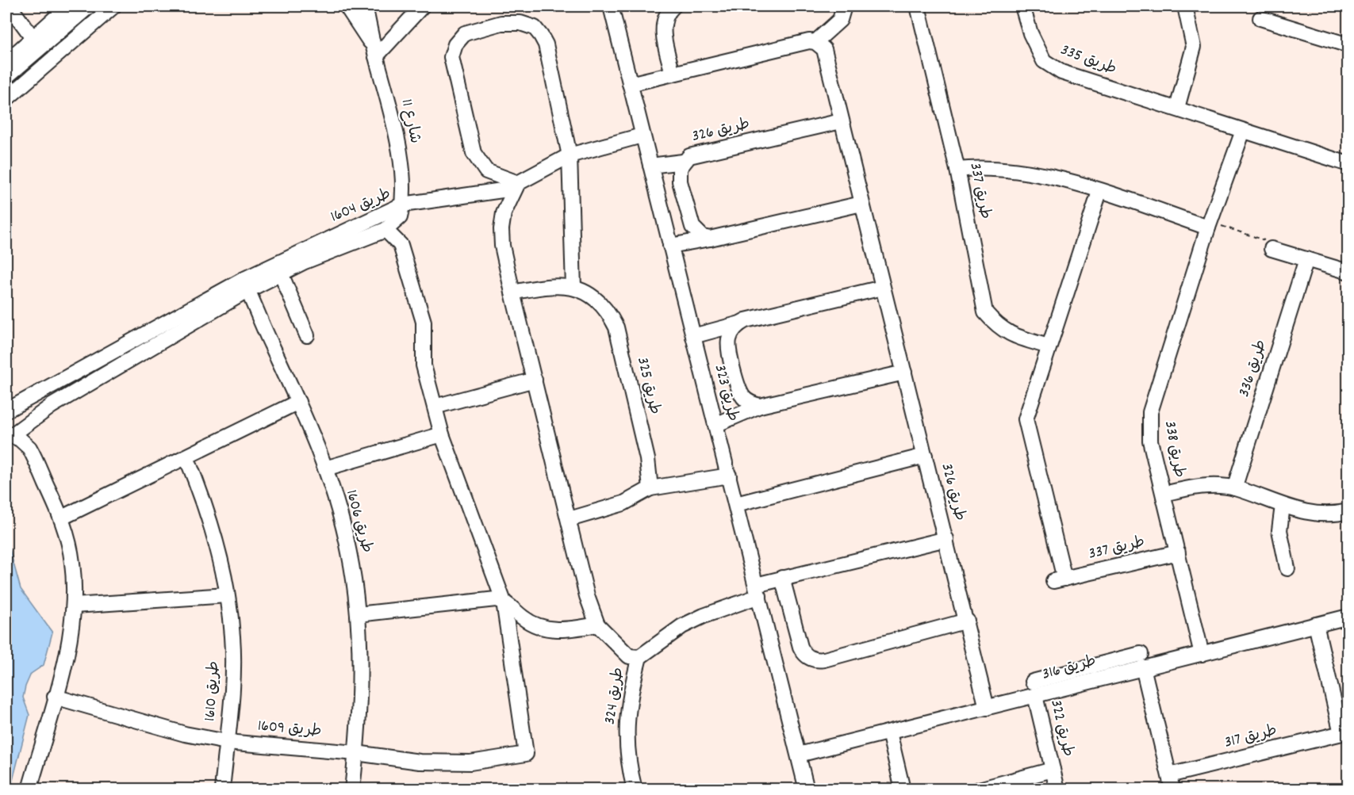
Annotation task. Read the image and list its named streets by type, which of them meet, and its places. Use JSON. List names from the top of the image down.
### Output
{
  "streets": {
    "street": [
      "طريق 335",
      "شارع 11",
      "طريق 326",
      "طريق 337",
      "طريق 1604",
      "طريق 336",
      "طريق 325",
      "طريق 323",
      "طريق 338",
      "طريق 1606",
      "طريق 316",
      "طريق 1610",
      "طريق 324",
      "طريق 322",
      "طريق 1609",
      "طريق 317"
    ]
  },
  "crossings": [
    ["طريق 335", "طريق 338"],
    ["شارع 11", "طريق 1604"],
    ["طريق 326", "طريق 316"],
    ["طريق 326", "طريق 324"],
    ["طريق 337", "طريق 338"],
    ["طريق 1604", "طريق 1606"],
    ["طريق 323", "طريق 316"],
    ["طريق 323", "طريق 324"],
    ["طريق 338", "طريق 316"],
    ["طريق 1606", "طريق 1609"],
    ["طريق 316", "طريق 322"],
    ["طريق 316", "طريق 317"],
    ["طريق 1610", "طريق 1609"]
  ]
}
